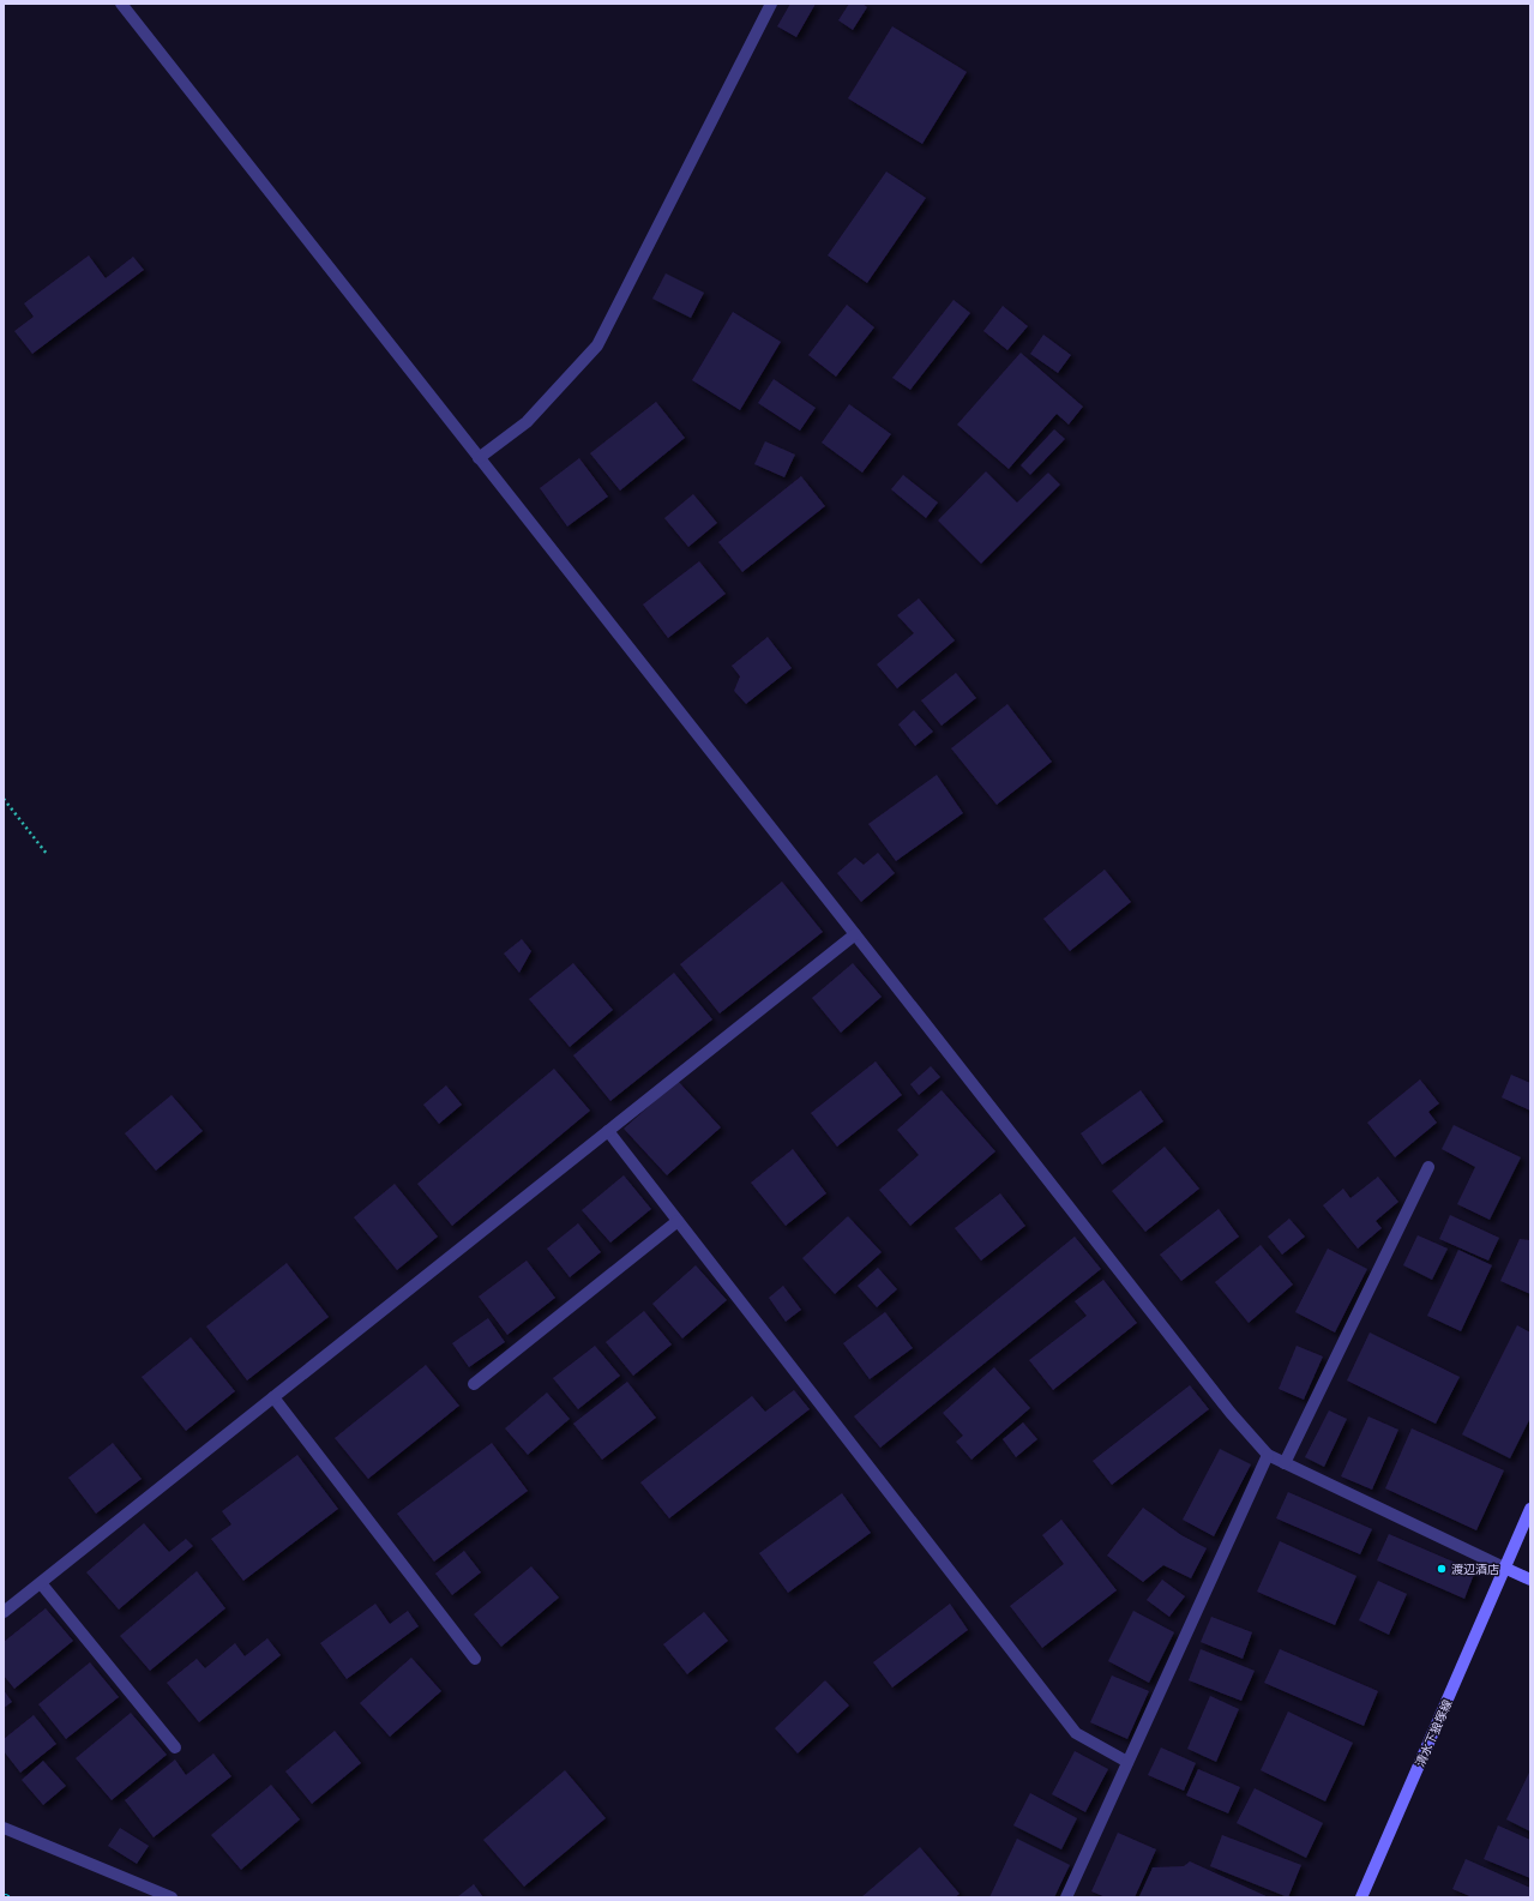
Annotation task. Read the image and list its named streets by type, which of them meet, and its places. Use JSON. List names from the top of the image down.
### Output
{
  "streets": {
    "main road": ["清水下狼塚線"]
  },
  "places": ["渡辺酒店"]
}
